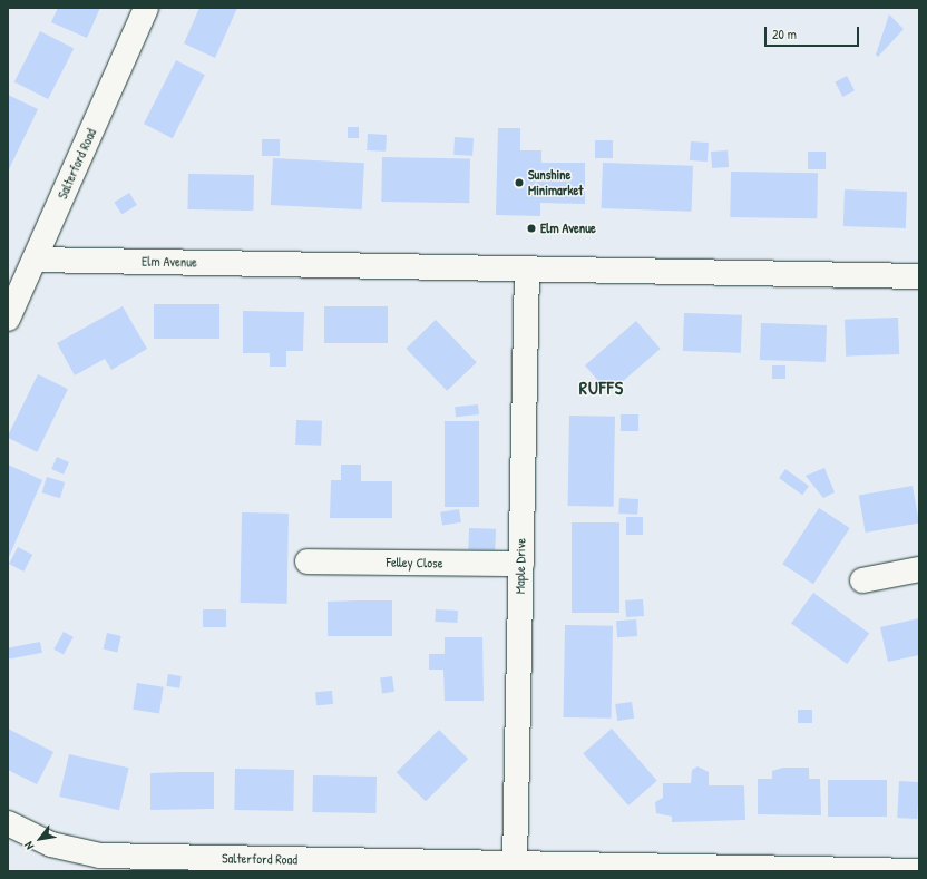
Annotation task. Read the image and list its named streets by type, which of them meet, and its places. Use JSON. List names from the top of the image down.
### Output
{
  "streets": {
    "street": [
      "Salterford Road",
      "Elm Avenue",
      "Felley Close",
      "Maple Drive"
    ]
  },
  "crossings": [
    ["Salterford Road", "Elm Avenue"],
    ["Salterford Road", "Maple Drive"],
    ["Elm Avenue", "Maple Drive"],
    ["Felley Close", "Maple Drive"]
  ],
  "districts": ["RUFFS"],
  "places": ["Sunshine Minimarket", "Elm Avenue"],
  "scale_bar": "20 m",
  "north": "bottom left"
}
